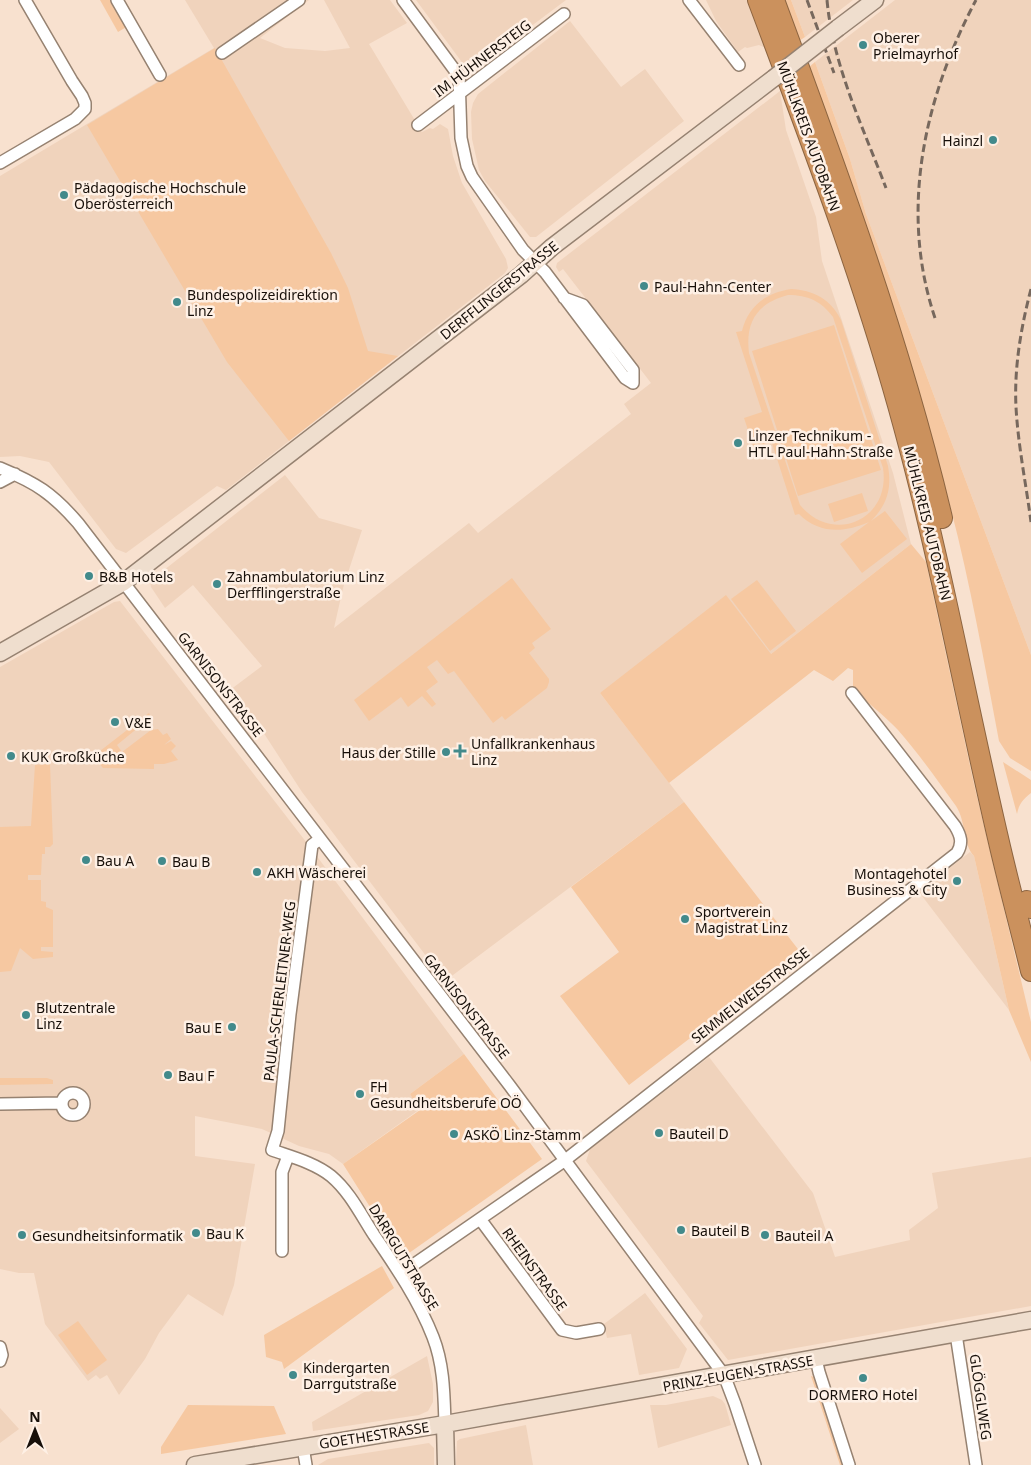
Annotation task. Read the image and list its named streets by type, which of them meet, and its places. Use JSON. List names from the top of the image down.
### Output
{
  "streets": {
    "highway": ["MÜHLKREIS AUTOBAHN"],
    "street": [
      "IM HÜHNERSTEIG",
      "DERFFLINGERSTRASSE",
      "GARNISONSTRASSE",
      "PAULA-SCHERLEITNER-WEG",
      "SEMMELWEISSTRASSE",
      "DARRGUTSTRASSE",
      "RHEINSTRASSE",
      "PRINZ-EUGEN-STRASSE",
      "GLÖGGLWEG",
      "GOETHESTRASSE"
    ]
  },
  "crossings": [
    ["DERFFLINGERSTRASSE", "GARNISONSTRASSE"],
    ["GARNISONSTRASSE", "PAULA-SCHERLEITNER-WEG"],
    ["GARNISONSTRASSE", "SEMMELWEISSTRASSE"],
    ["GARNISONSTRASSE", "PRINZ-EUGEN-STRASSE"],
    ["PAULA-SCHERLEITNER-WEG", "DARRGUTSTRASSE"],
    ["SEMMELWEISSTRASSE", "DARRGUTSTRASSE"],
    ["SEMMELWEISSTRASSE", "RHEINSTRASSE"],
    ["DARRGUTSTRASSE", "PRINZ-EUGEN-STRASSE"],
    ["DARRGUTSTRASSE", "GOETHESTRASSE"],
    ["PRINZ-EUGEN-STRASSE", "GLÖGGLWEG"],
    ["PRINZ-EUGEN-STRASSE", "GOETHESTRASSE"]
  ],
  "places": {
    "other": [
      "Oberer Prielmayrhof",
      "Hainzl",
      "Pädagogische Hochschule Oberösterreich",
      "Paul-Hahn-Center",
      "Bundespolizeidirektion Linz",
      "Linzer Technikum - HTL Paul-Hahn-Straße",
      "B&B Hotels",
      "Zahnambulatorium Linz Derfflingerstraße",
      "V&E",
      "Haus der Stille",
      "KUK Großküche",
      "Bau A",
      "Bau B",
      "AKH Wäscherei",
      "Montagehotel Business & City",
      "Sportverein Magistrat Linz",
      "Blutzentrale Linz",
      "Bau E",
      "Bau F",
      "FH Gesundheitsberufe OÖ",
      "Bauteil D",
      "ASKÖ Linz-Stamm",
      "Bauteil B",
      "Bau K",
      "Gesundheitsinformatik",
      "Bauteil A",
      "Kindergarten Darrgutstraße",
      "DORMERO Hotel"
    ],
    "health": ["Unfallkrankenhaus Linz"]
  },
  "north": "top"
}
